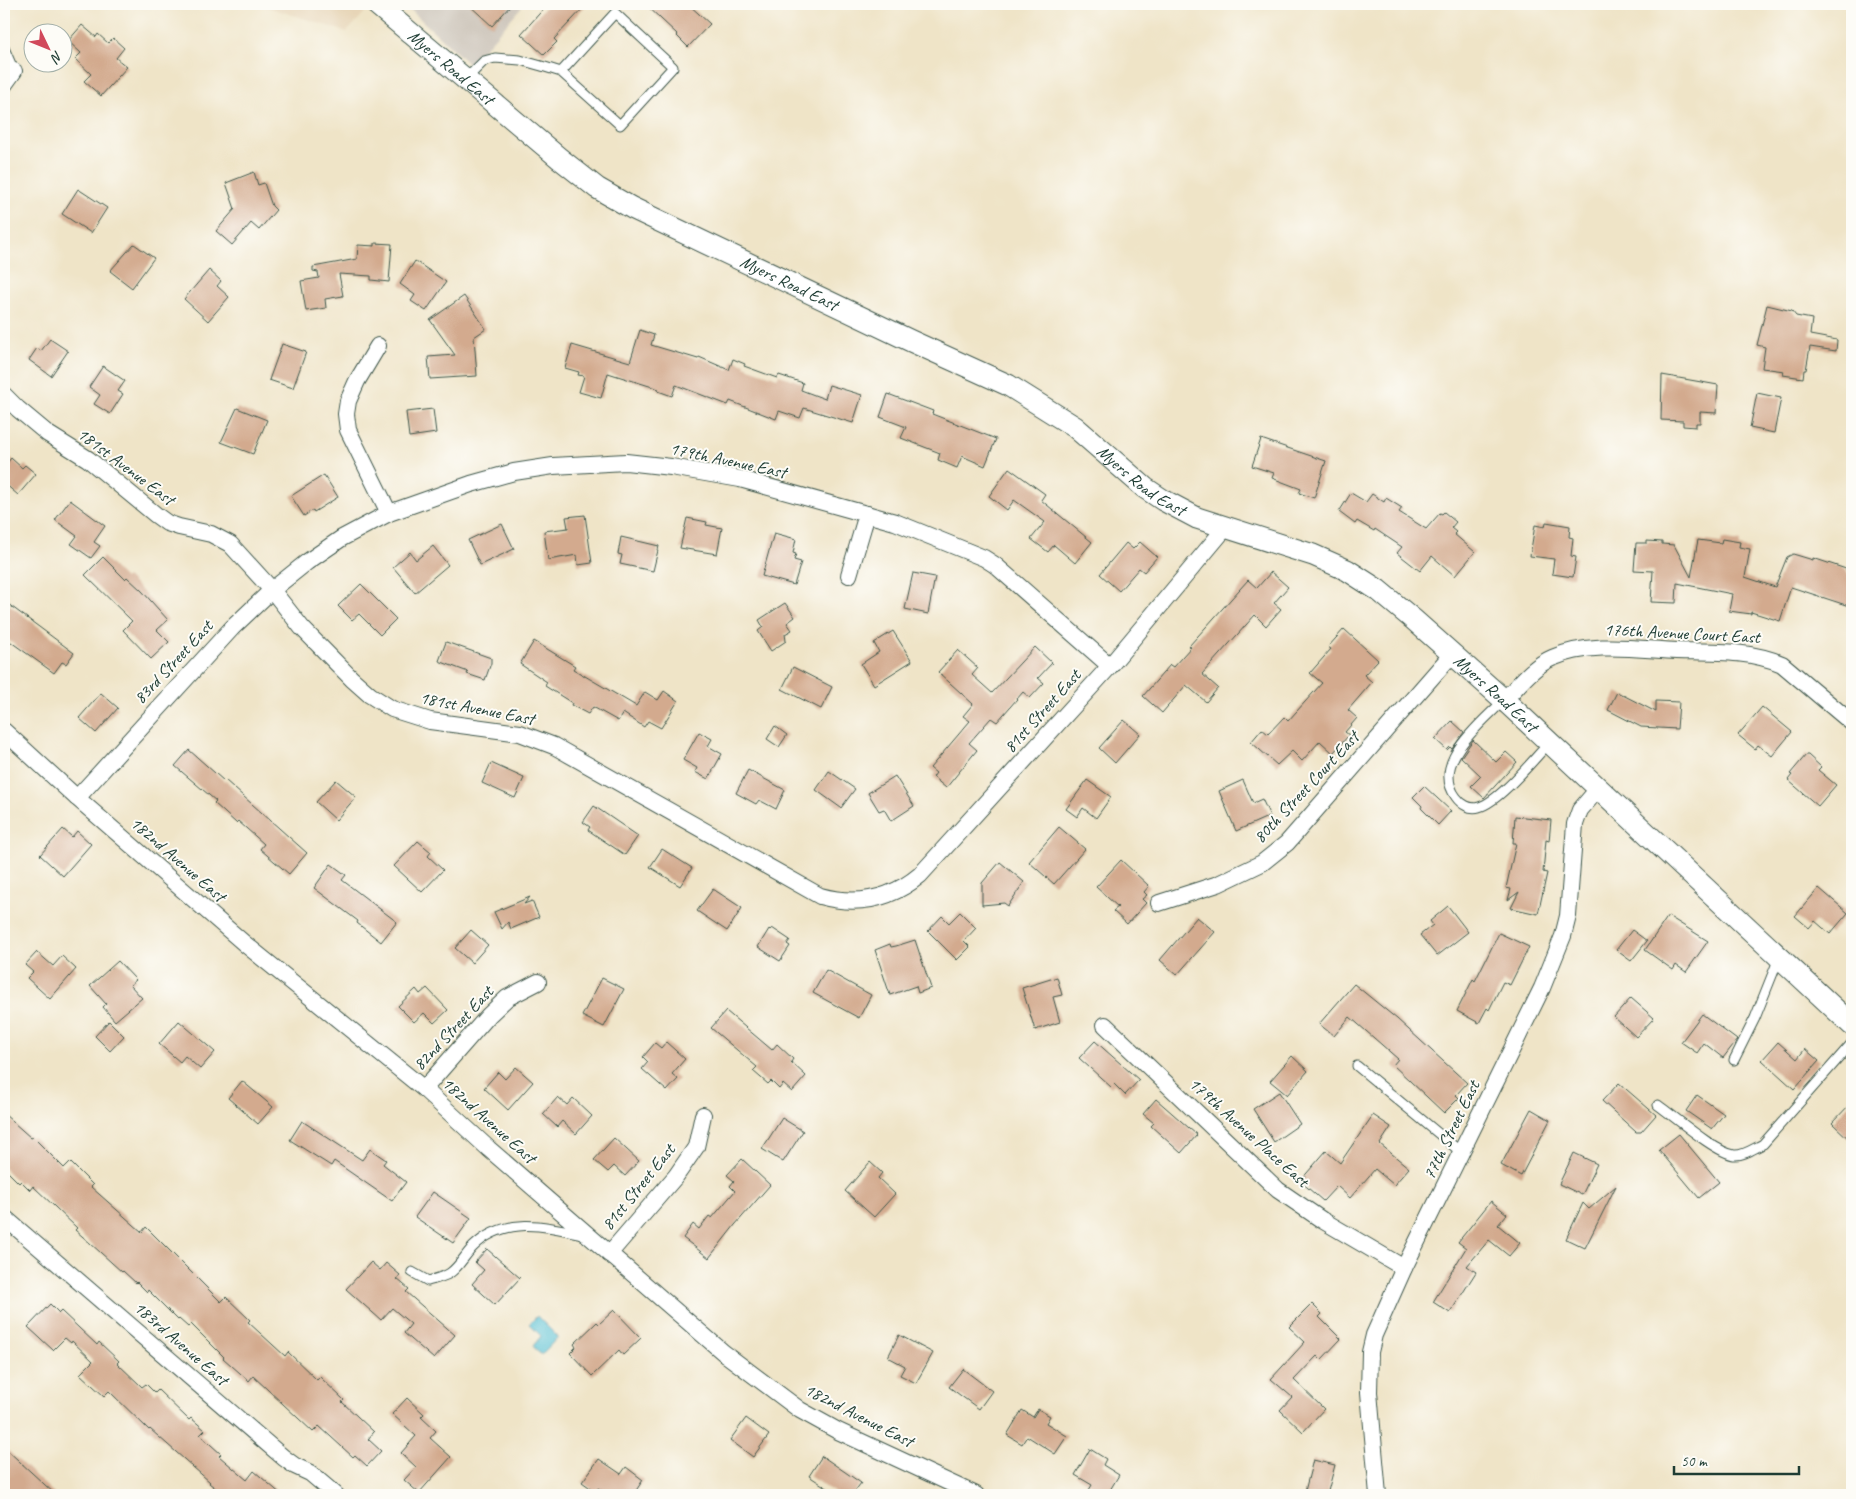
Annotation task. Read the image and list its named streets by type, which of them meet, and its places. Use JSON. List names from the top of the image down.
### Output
{
  "streets": {
    "street": [
      "Myers Road East",
      "179th Avenue East",
      "181st Avenue East",
      "176th Avenue Court East",
      "83rd Street East",
      "81st Street East",
      "80th Street Court East",
      "182nd Avenue East",
      "82nd Street East",
      "77th Street East",
      "179th Avenue Place East",
      "183rd Avenue East"
    ]
  },
  "crossings": [
    ["Myers Road East", "176th Avenue Court East"],
    ["Myers Road East", "81st Street East"],
    ["Myers Road East", "80th Street Court East"],
    ["Myers Road East", "77th Street East"],
    ["179th Avenue East", "83rd Street East"],
    ["179th Avenue East", "81st Street East"],
    ["181st Avenue East", "83rd Street East"],
    ["181st Avenue East", "81st Street East"],
    ["83rd Street East", "182nd Avenue East"],
    ["81st Street East", "182nd Avenue East"],
    ["182nd Avenue East", "82nd Street East"],
    ["77th Street East", "179th Avenue Place East"]
  ],
  "scale_bar": "50 m",
  "north": "bottom right"
}
